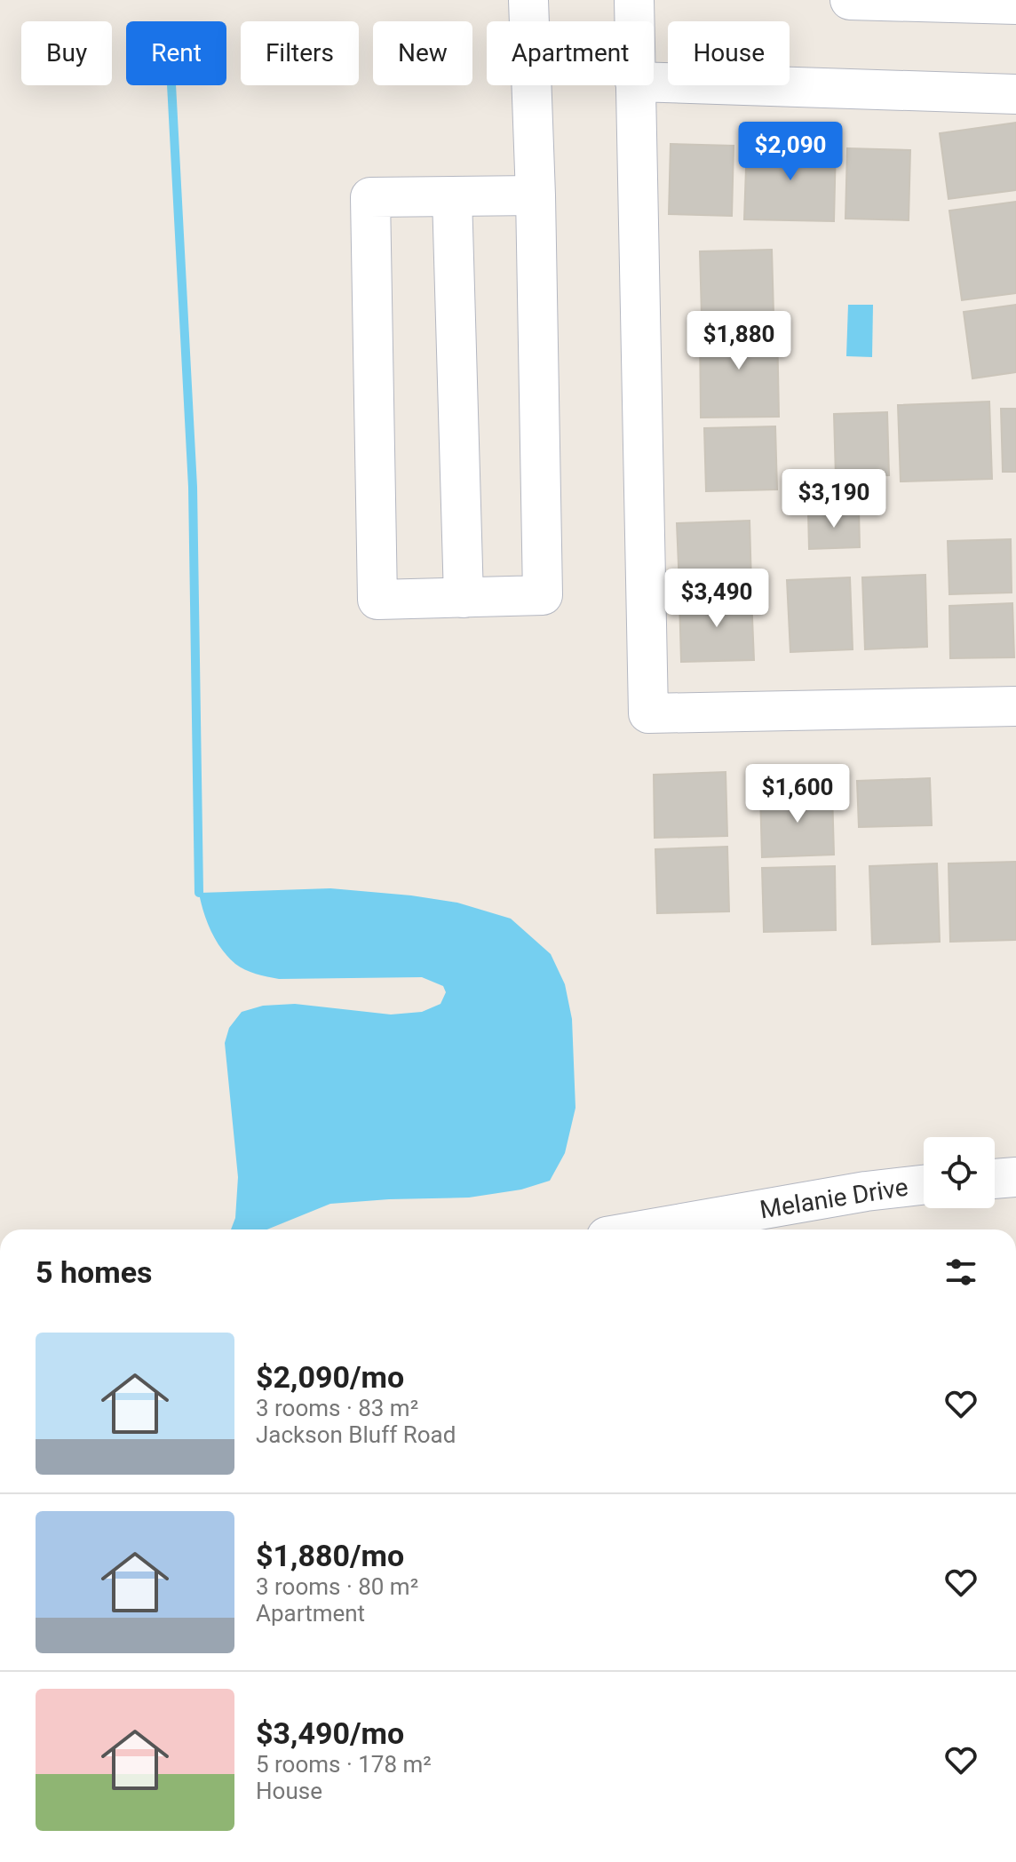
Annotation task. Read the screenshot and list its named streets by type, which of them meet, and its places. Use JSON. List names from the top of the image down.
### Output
{
  "streets": {
    "street": ["Melanie Drive"]
  },
  "page": {
    "chip": [
      "Buy",
      "Rent",
      "Filters",
      "New",
      "Apartment",
      "House"
    ],
    "price": [
      "$2,090",
      "$1,880",
      "$3,190",
      "$3,490",
      "$1,600"
    ],
    "heading": "5 homes",
    "list": [
      {
        "name": "$2,090/mo",
        "note": "3 rooms · 83 m² · Jackson Bluff Road"
      },
      {
        "name": "$1,880/mo",
        "note": "3 rooms · 80 m² · Apartment"
      },
      {
        "name": "$3,490/mo",
        "note": "5 rooms · 178 m² · House"
      }
    ]
  }
}
